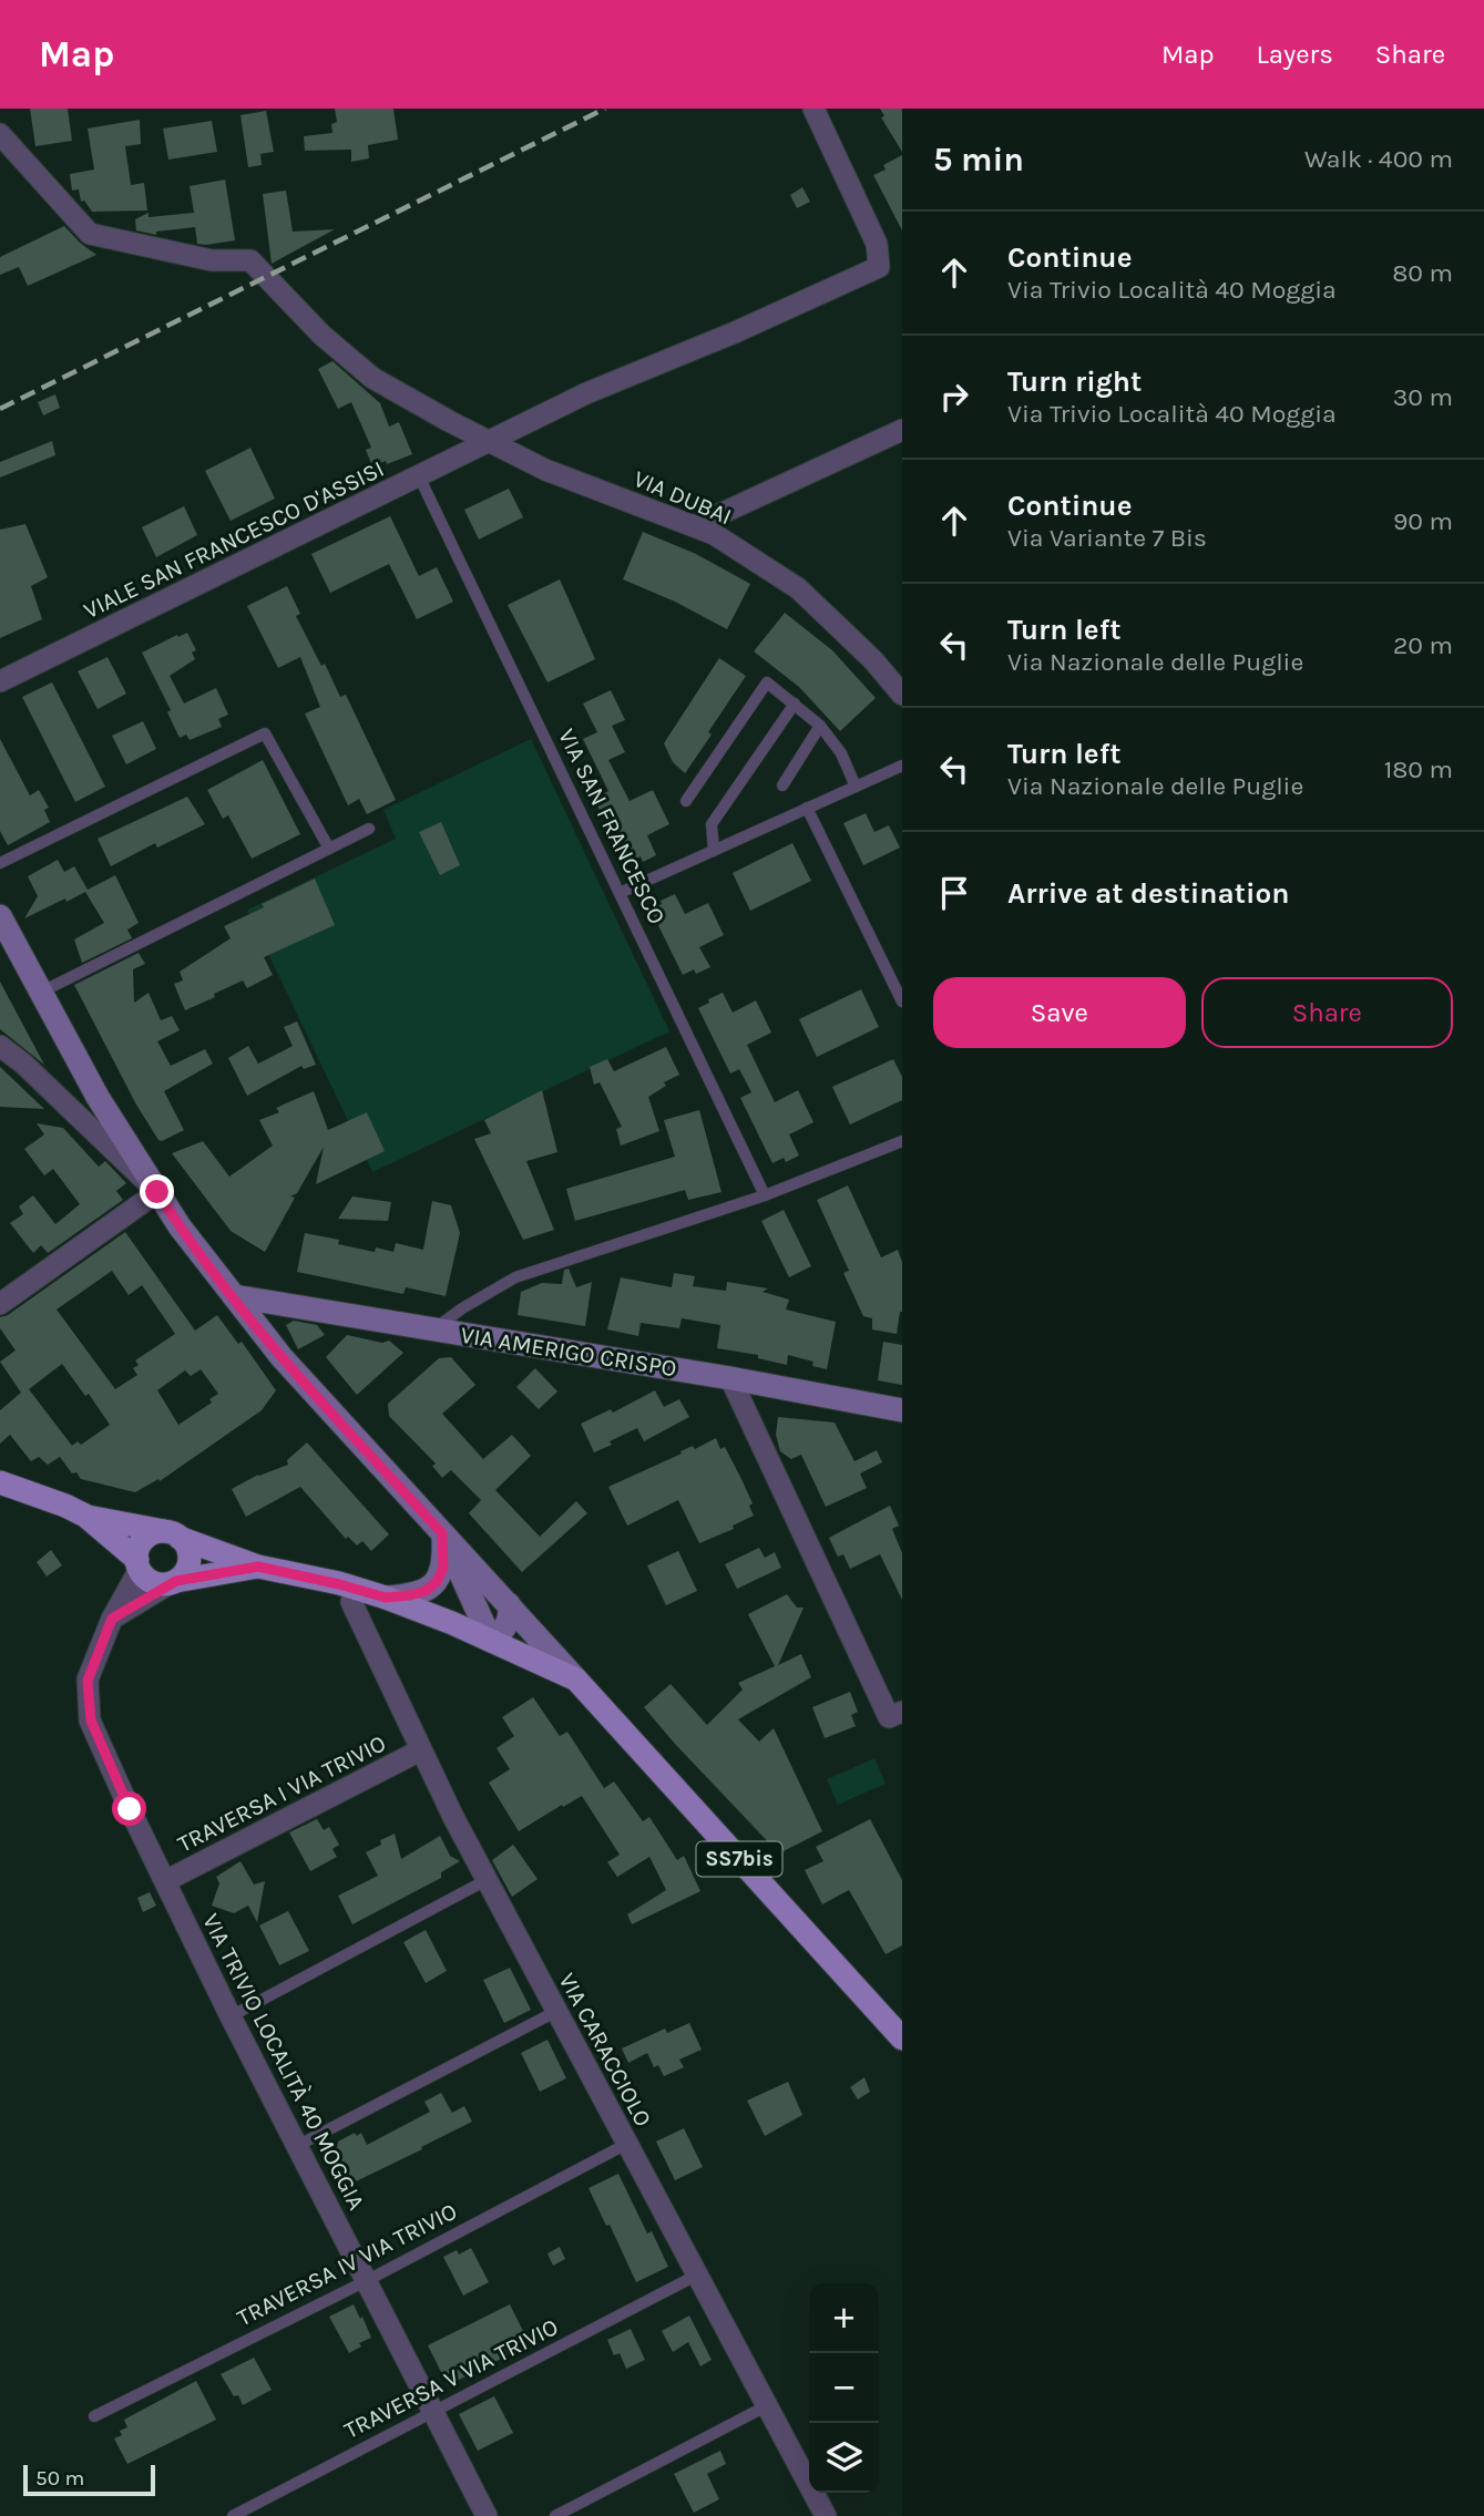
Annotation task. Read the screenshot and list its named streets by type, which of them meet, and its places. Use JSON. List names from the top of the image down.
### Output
{
  "streets": {
    "main road": ["VIA AMERIGO CRISPO", "SS7bis"],
    "street": [
      "VIA DUBAI",
      "VIALE SAN FRANCESCO D'ASSISI",
      "TRAVERSA I VIA TRIVIO",
      "VIA CARACCIOLO",
      "VIA TRIVIO LOCALITÀ 40 MOGGIA"
    ],
    "lane": ["VIA SAN FRANCESCO", "TRAVERSA IV VIA TRIVIO", "TRAVERSA V VIA TRIVIO"]
  },
  "crossings": [
    ["VIA DUBAI", "VIALE SAN FRANCESCO D'ASSISI"],
    ["VIALE SAN FRANCESCO D'ASSISI", "VIA SAN FRANCESCO"],
    ["TRAVERSA I VIA TRIVIO", "VIA CARACCIOLO"],
    ["TRAVERSA I VIA TRIVIO", "VIA TRIVIO LOCALITÀ 40 MOGGIA"],
    ["SS7bis", "VIA TRIVIO LOCALITÀ 40 MOGGIA"],
    ["VIA TRIVIO LOCALITÀ 40 MOGGIA", "TRAVERSA IV VIA TRIVIO"],
    ["VIA TRIVIO LOCALITÀ 40 MOGGIA", "TRAVERSA V VIA TRIVIO"]
  ],
  "scale_bar": "50 m",
  "page": {
    "header": "Map",
    "nav": ["Map", "Layers", "Share"],
    "heading": ["5 min", "Walk · 400 m"],
    "list": [
      ["Continue", "Via Trivio Località 40 Moggia", "80 m"],
      ["Turn right", "Via Trivio Località 40 Moggia", "30 m"],
      ["Continue", "Via Variante 7 Bis", "90 m"],
      ["Turn left", "Via Nazionale delle Puglie", "20 m"],
      ["Turn left", "Via Nazionale delle Puglie", "180 m"],
      "Arrive at destination"
    ],
    "buttons": ["Save", "Share"],
    "map_buttons": ["+", "−"],
    "scale": "50 m"
  }
}
